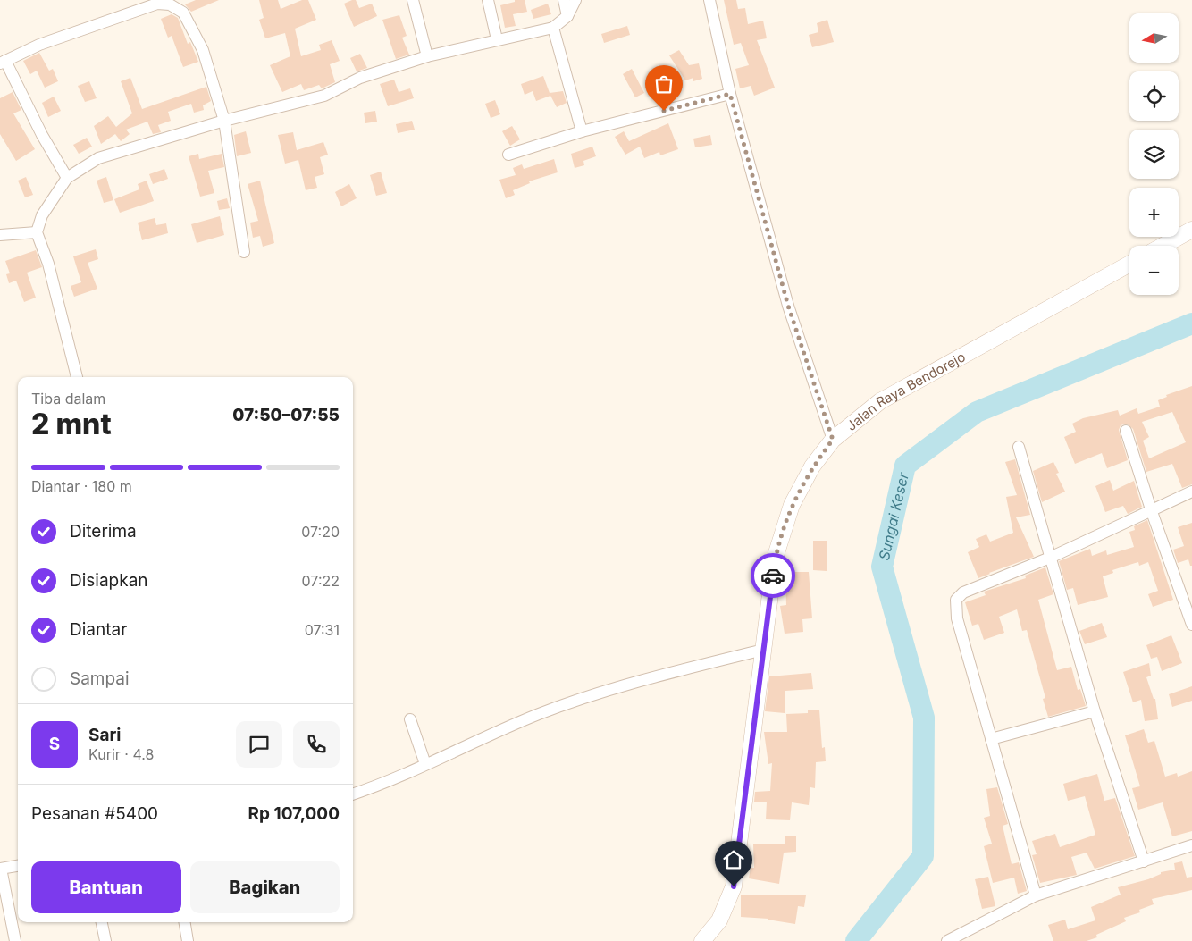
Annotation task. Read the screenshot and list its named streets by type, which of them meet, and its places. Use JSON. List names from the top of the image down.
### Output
{
  "streets": {
    "main road": ["Jalan Raya Bendorejo"]
  },
  "water": ["Sungai Keser"],
  "north": "left",
  "page": {
    "map_buttons": ["+", "−"],
    "heading": ["2 mnt", "Tiba dalam", "07:50–07:55"],
    "panel": [
      "Sari",
      "Kurir · 4.8",
      "Pesanan #5400",
      "Rp 107,000"
    ],
    "bar": "Diantar · 180 m",
    "list": [
      ["Diterima", "07:20"],
      ["Disiapkan", "07:22"],
      ["Diantar", "07:31"],
      "Sampai"
    ],
    "round": "S",
    "buttons": ["Bantuan", "Bagikan"]
  }
}
